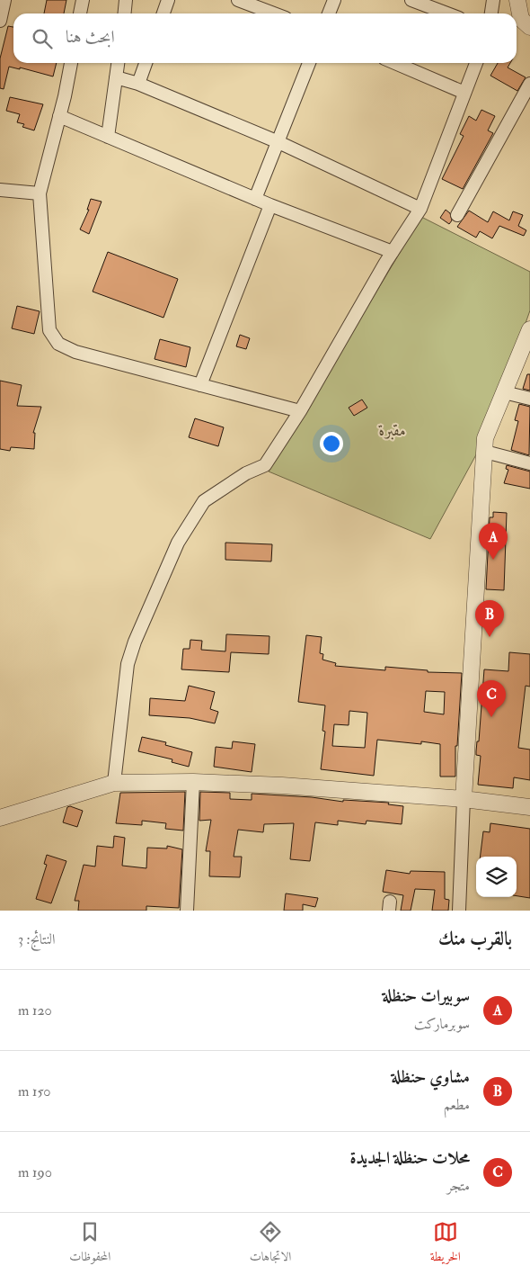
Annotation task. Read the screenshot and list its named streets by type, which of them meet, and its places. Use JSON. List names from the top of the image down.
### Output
{
  "parks": ["مقبرة"],
  "page": {
    "search": "ابحث هنا",
    "pins": ["A", "B", "C"],
    "heading": ["بالقرب منك", "النتائج: 3"],
    "list": [
      {
        "mark": "A",
        "name": "سوبيرات حنظلة",
        "note": "سوبرماركت",
        "value": "120 m"
      },
      {
        "mark": "B",
        "name": "مشاوي حنظلة",
        "note": "مطعم",
        "value": "150 m"
      },
      {
        "mark": "C",
        "name": "محلات حنظلة الجديدة",
        "note": "متجر",
        "value": "190 m"
      }
    ],
    "nav": ["الخريطة", "الاتجاهات", "المحفوظات"]
  }
}
